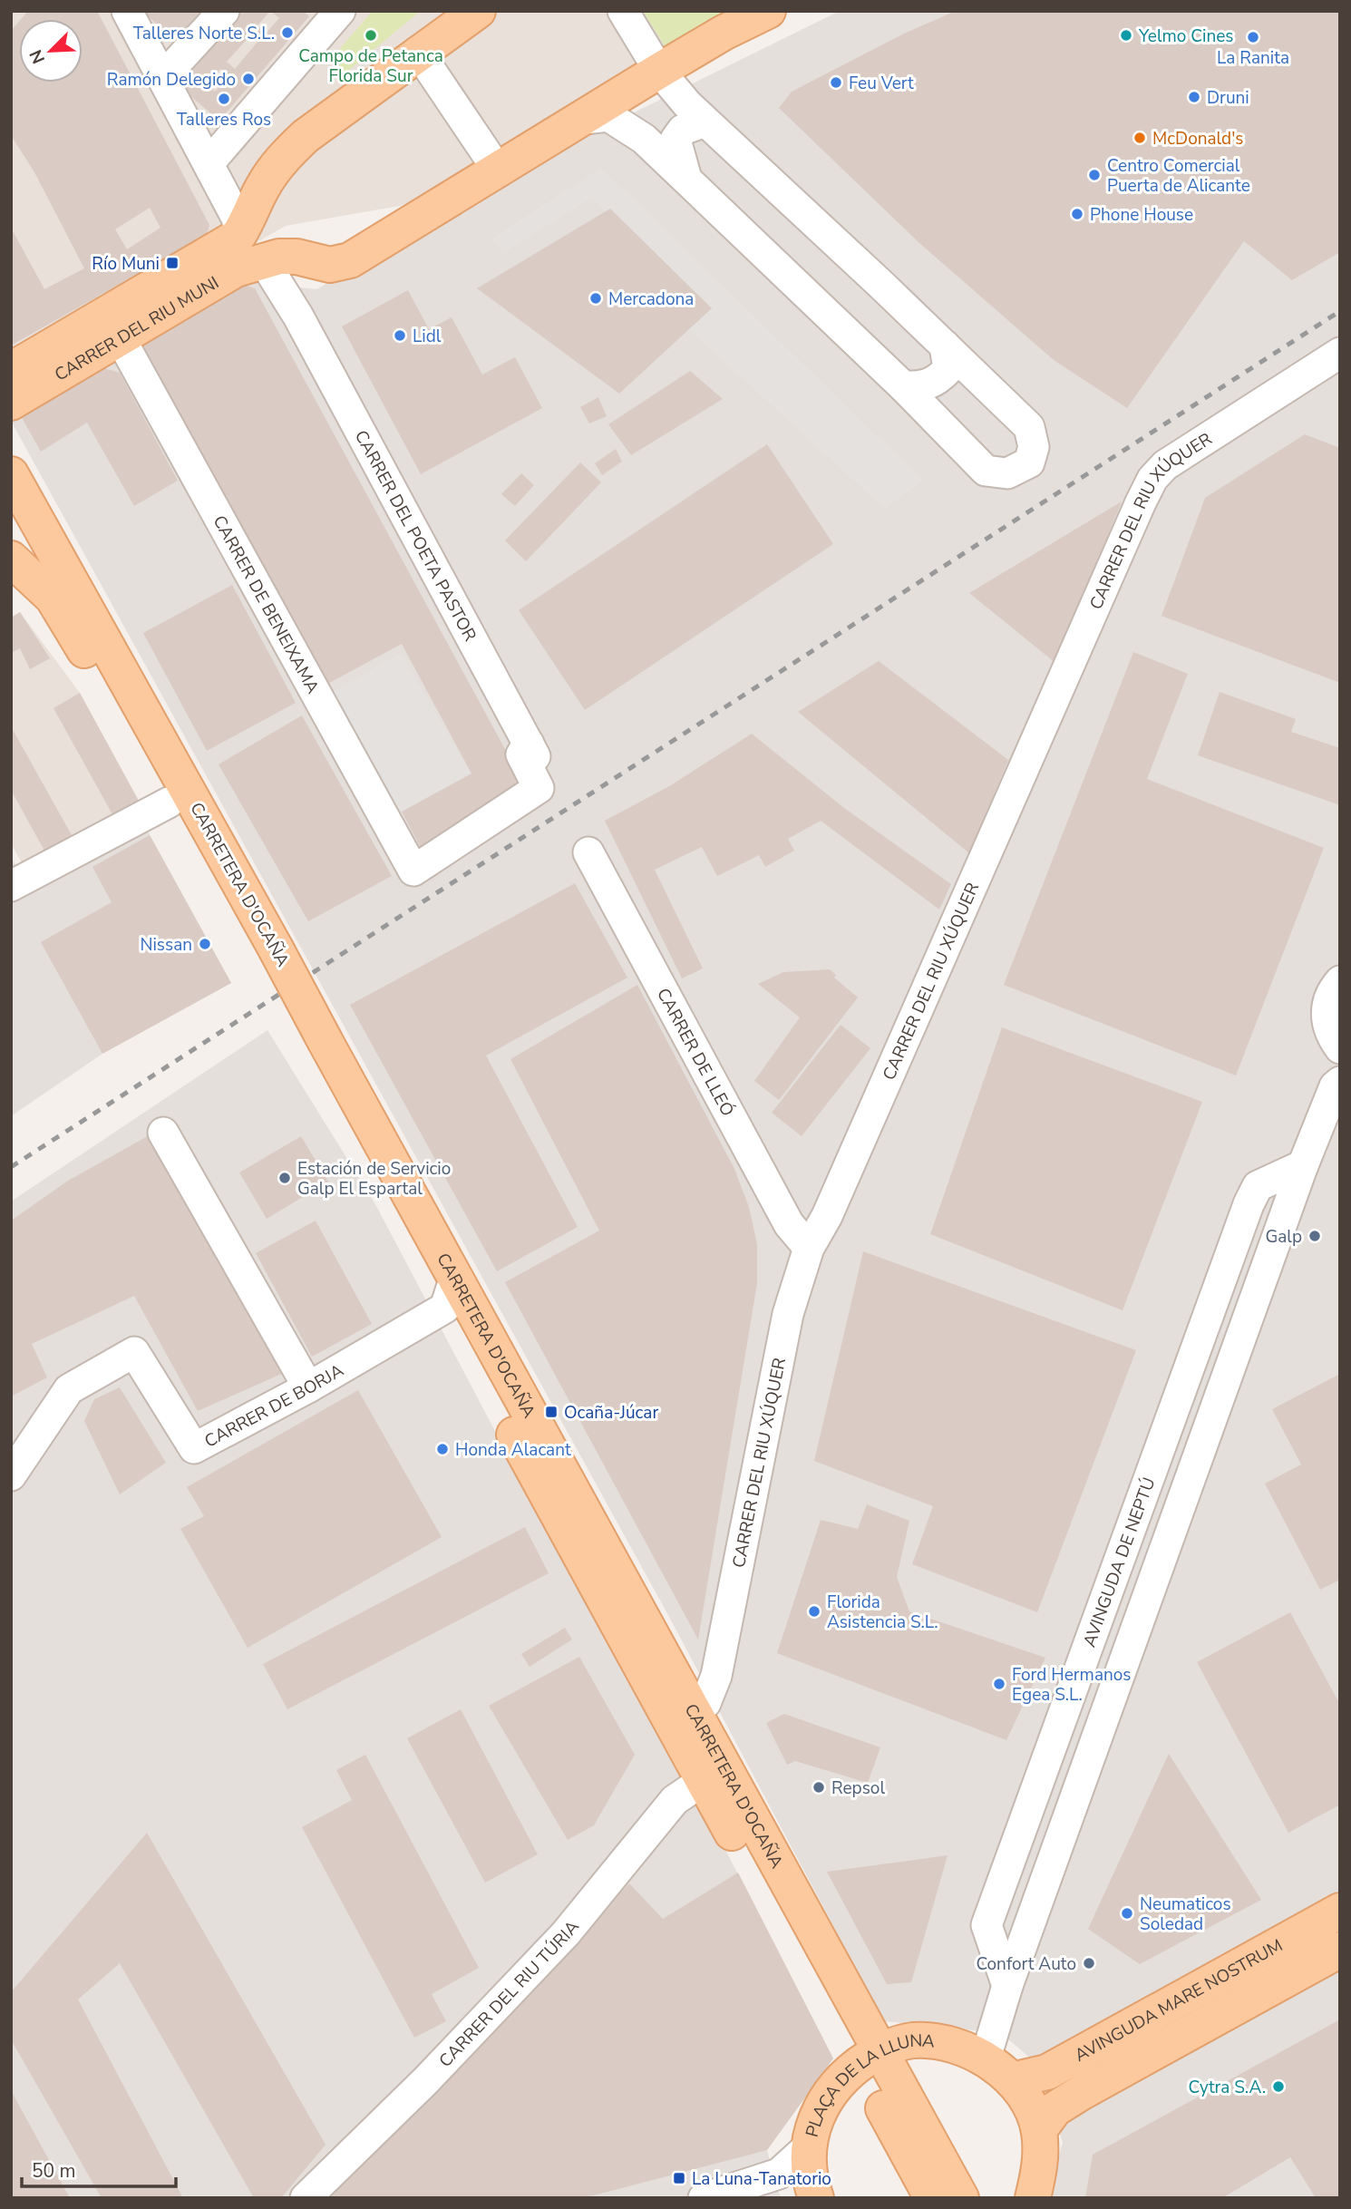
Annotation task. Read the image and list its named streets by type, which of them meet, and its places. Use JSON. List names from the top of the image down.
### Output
{
  "streets": {
    "main road": [
      "CARRER DEL RIU MUNI",
      "CARRETERA D'OCAÑA",
      "AVINGUDA MARE NOSTRUM",
      "PLAÇA DE LA LLUNA"
    ],
    "street": [
      "CARRER DEL RIU XÚQUER",
      "CARRER DEL POETA PASTOR",
      "CARRER DE BENEIXAMA",
      "CARRER DE LLEÓ",
      "CARRER DE BORJA",
      "AVINGUDA DE NEPTÚ",
      "CARRER DEL RIU TÚRIA"
    ]
  },
  "crossings": [
    ["CARRER DEL RIU MUNI", "CARRER DEL POETA PASTOR"],
    ["CARRER DEL RIU MUNI", "CARRER DE BENEIXAMA"],
    ["CARRER DEL RIU XÚQUER", "CARRETERA D'OCAÑA"],
    ["CARRER DEL RIU XÚQUER", "CARRER DE LLEÓ"],
    ["CARRER DEL POETA PASTOR", "CARRER DE BENEIXAMA"],
    ["CARRETERA D'OCAÑA", "CARRER DE BORJA"],
    ["CARRETERA D'OCAÑA", "CARRER DEL RIU TÚRIA"],
    ["CARRETERA D'OCAÑA", "PLAÇA DE LA LLUNA"],
    ["AVINGUDA MARE NOSTRUM", "PLAÇA DE LA LLUNA"]
  ],
  "places": {
    "other": [
      "Talleres Norte S.L.",
      "Campo de Petanca Florida Sur",
      "Yelmo Cines",
      "La Ranita",
      "Ramón Delegido",
      "Feu Vert",
      "Druni",
      "Talleres Ros",
      "McDonald's",
      "Centro Comercial Puerta de Alicante",
      "Phone House",
      "Mercadona",
      "Lidl",
      "Nissan",
      "Estación de Servicio Galp El Espartal",
      "Galp",
      "Honda Alacant",
      "Florida Asistencia S.L.",
      "Ford Hermanos Egea S.L.",
      "Repsol",
      "Neumaticos Soledad",
      "Confort Auto",
      "Cytra S.A."
    ],
    "transit": ["Río Muni", "Ocaña-Júcar", "La Luna-Tanatorio"]
  },
  "scale_bar": "50 m",
  "north": "bottom left"
}
